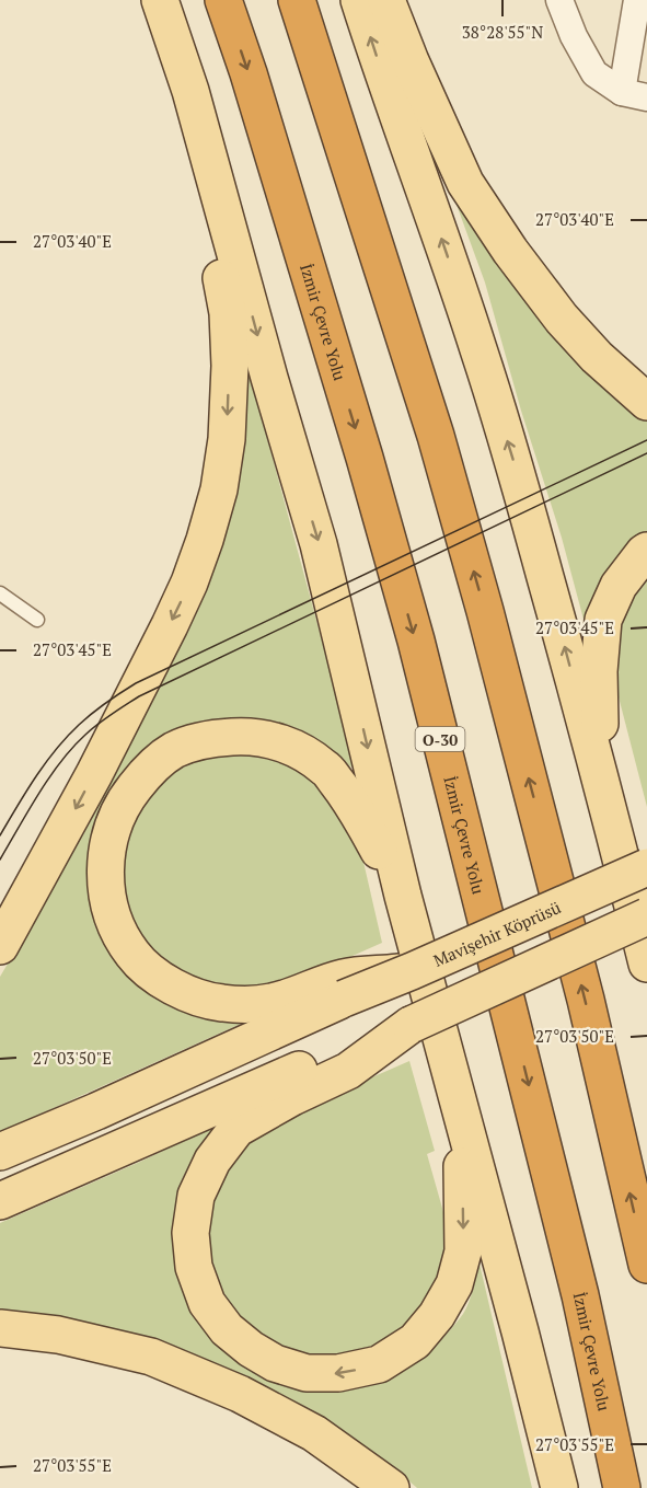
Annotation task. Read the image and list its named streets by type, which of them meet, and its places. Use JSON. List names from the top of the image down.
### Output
{
  "streets": {
    "highway": ["İzmir Çevre Yolu", "O-30"],
    "main road": ["Mavişehir Köprüsü"]
  },
  "coordinates": [
    "38°28'55\"N",
    "27°03'40\"E",
    "27°03'45\"E",
    "27°03'50\"E",
    "27°03'55\"E"
  ]
}
